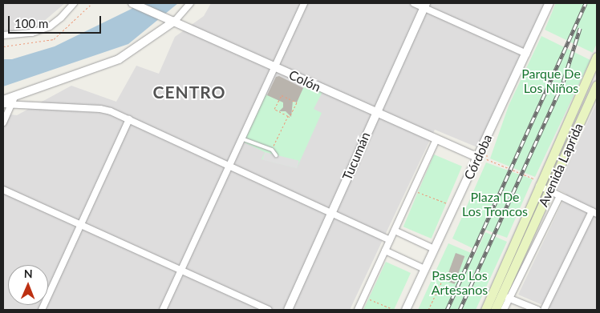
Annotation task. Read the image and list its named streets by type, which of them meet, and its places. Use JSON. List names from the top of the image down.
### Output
{
  "streets": {
    "main road": ["Avenida Laprida"],
    "street": ["Colón", "Tucumán", "Córdoba"]
  },
  "crossings": [
    ["Colón", "Tucumán"],
    ["Colón", "Córdoba"]
  ],
  "districts": ["CENTRO"],
  "parks": ["Parque De Los Niños", "Plaza De Los Troncos", "Paseo Los Artesanos"],
  "scale_bar": "100 m",
  "north": "top"
}
